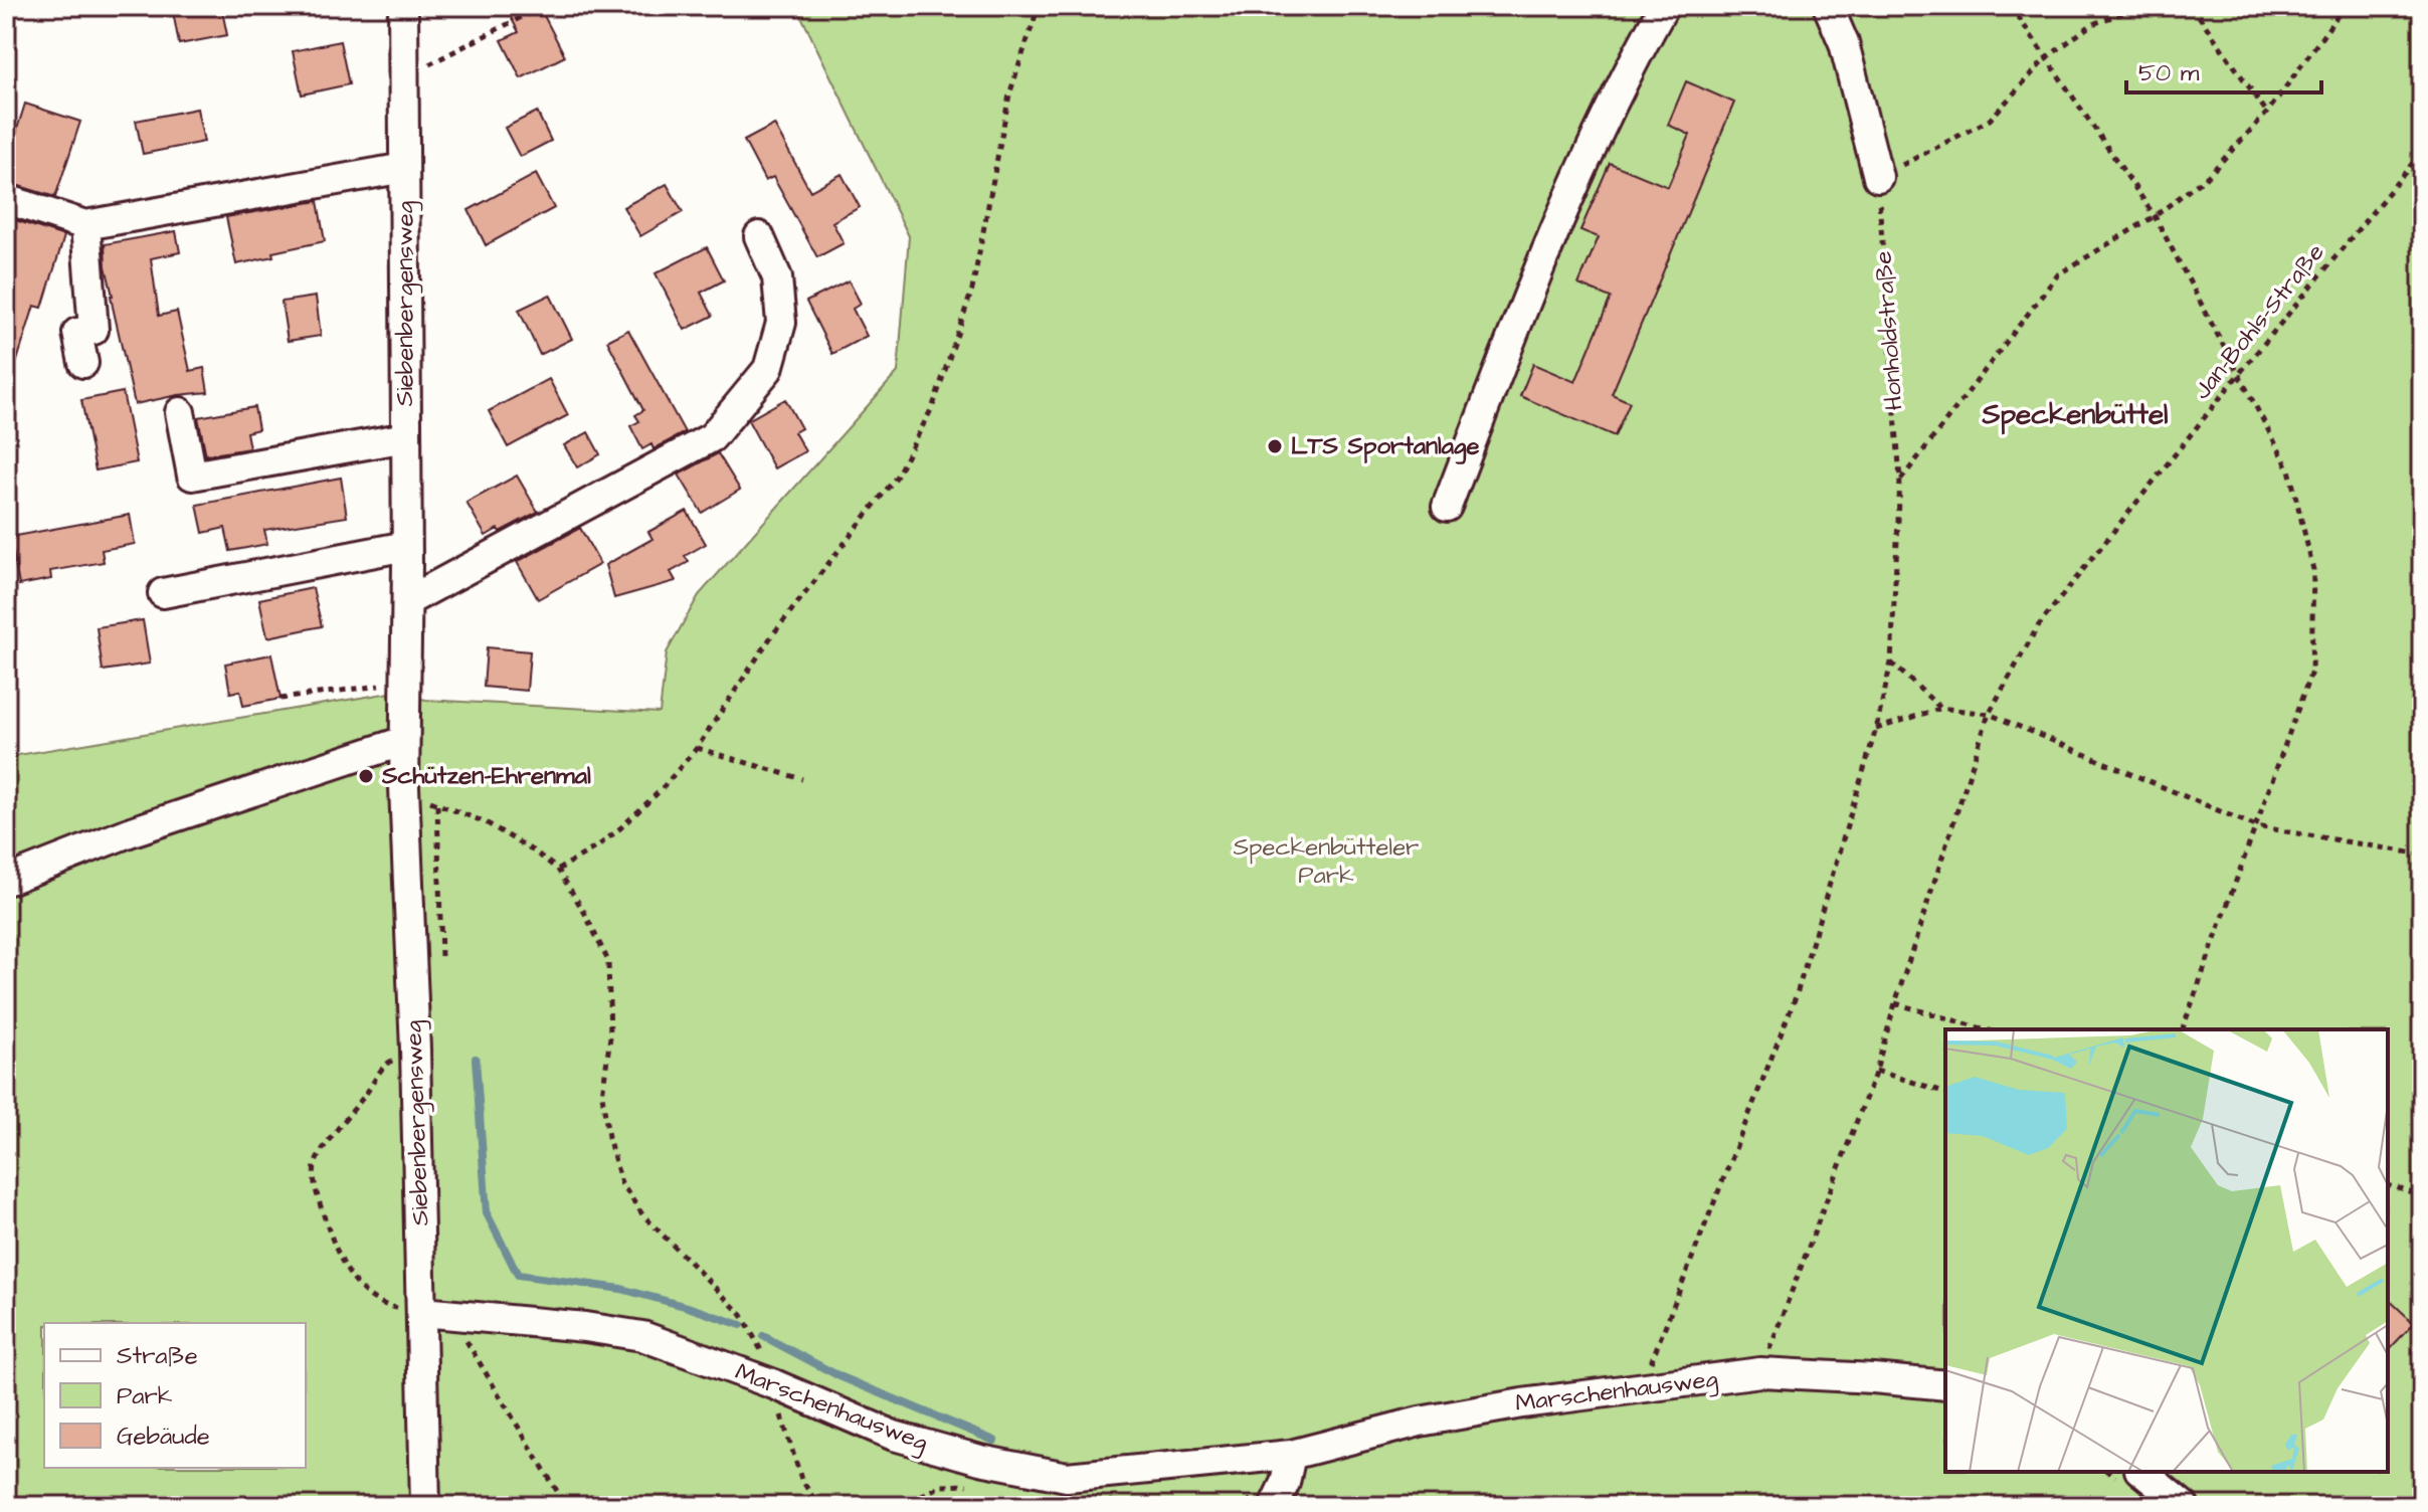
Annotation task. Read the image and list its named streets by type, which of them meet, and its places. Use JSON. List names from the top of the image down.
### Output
{
  "streets": {
    "street": ["Siebenbergensweg", "Marschenhausweg"],
    "path": ["Jan-Bohls-Straße", "Honholdstraße"]
  },
  "crossings": [
    ["Siebenbergensweg", "Marschenhausweg"],
    ["Jan-Bohls-Straße", "Marschenhausweg"],
    ["Honholdstraße", "Marschenhausweg"]
  ],
  "districts": ["Speckenbüttel"],
  "parks": ["Speckenbütteler Park"],
  "places": ["LTS Sportanlage", "Schützen-Ehrenmal"],
  "legend": ["Straße", "Park", "Gebäude"],
  "scale_bar": "50 m"
}
